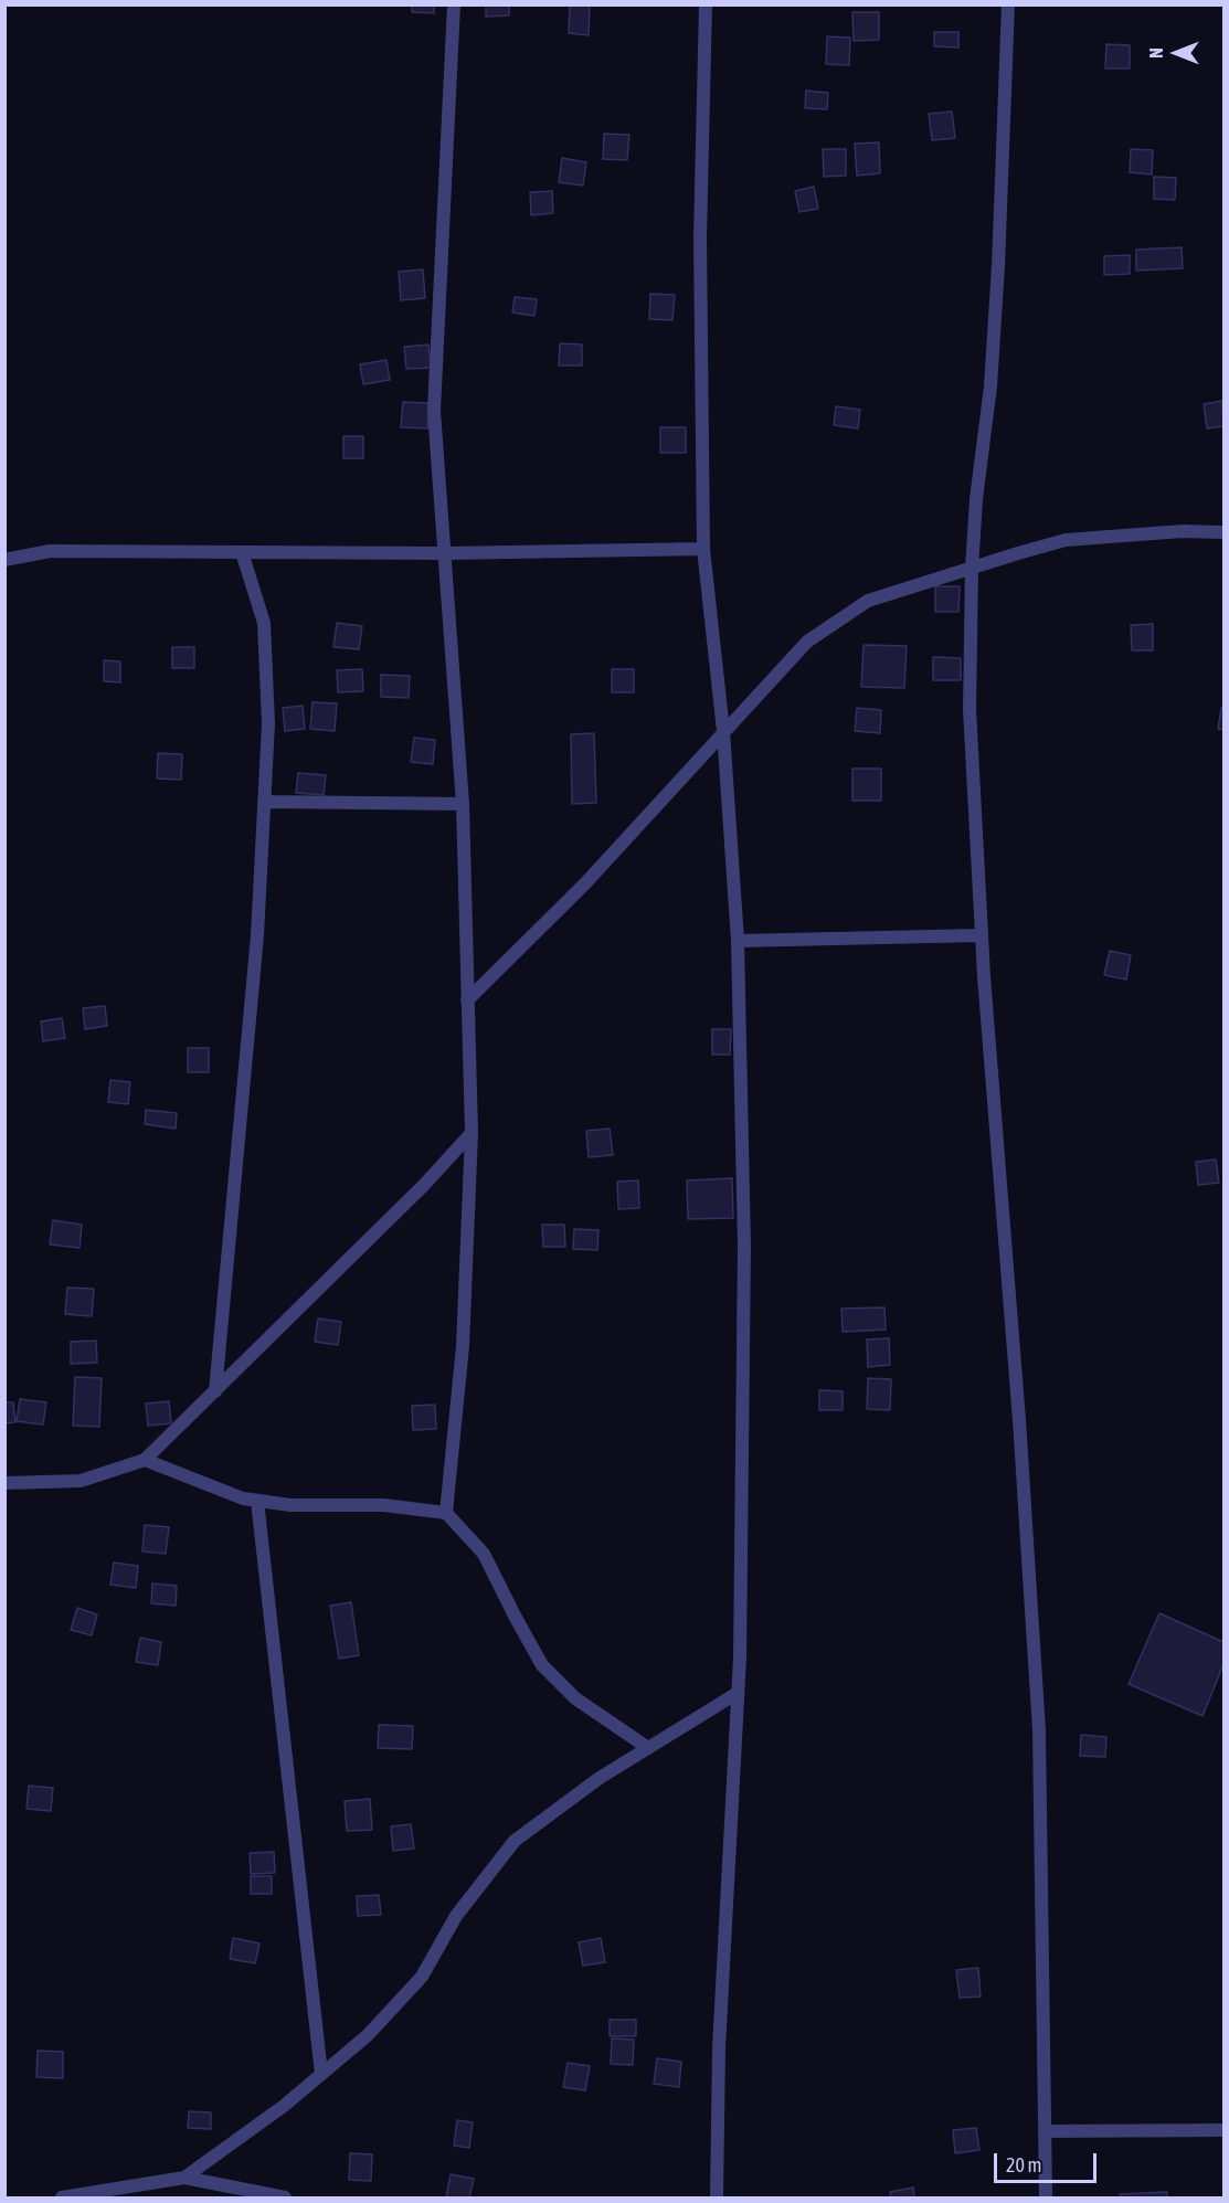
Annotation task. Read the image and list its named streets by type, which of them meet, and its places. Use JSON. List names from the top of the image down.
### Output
{
  "scale_bar": "20 m",
  "north": "left"
}
